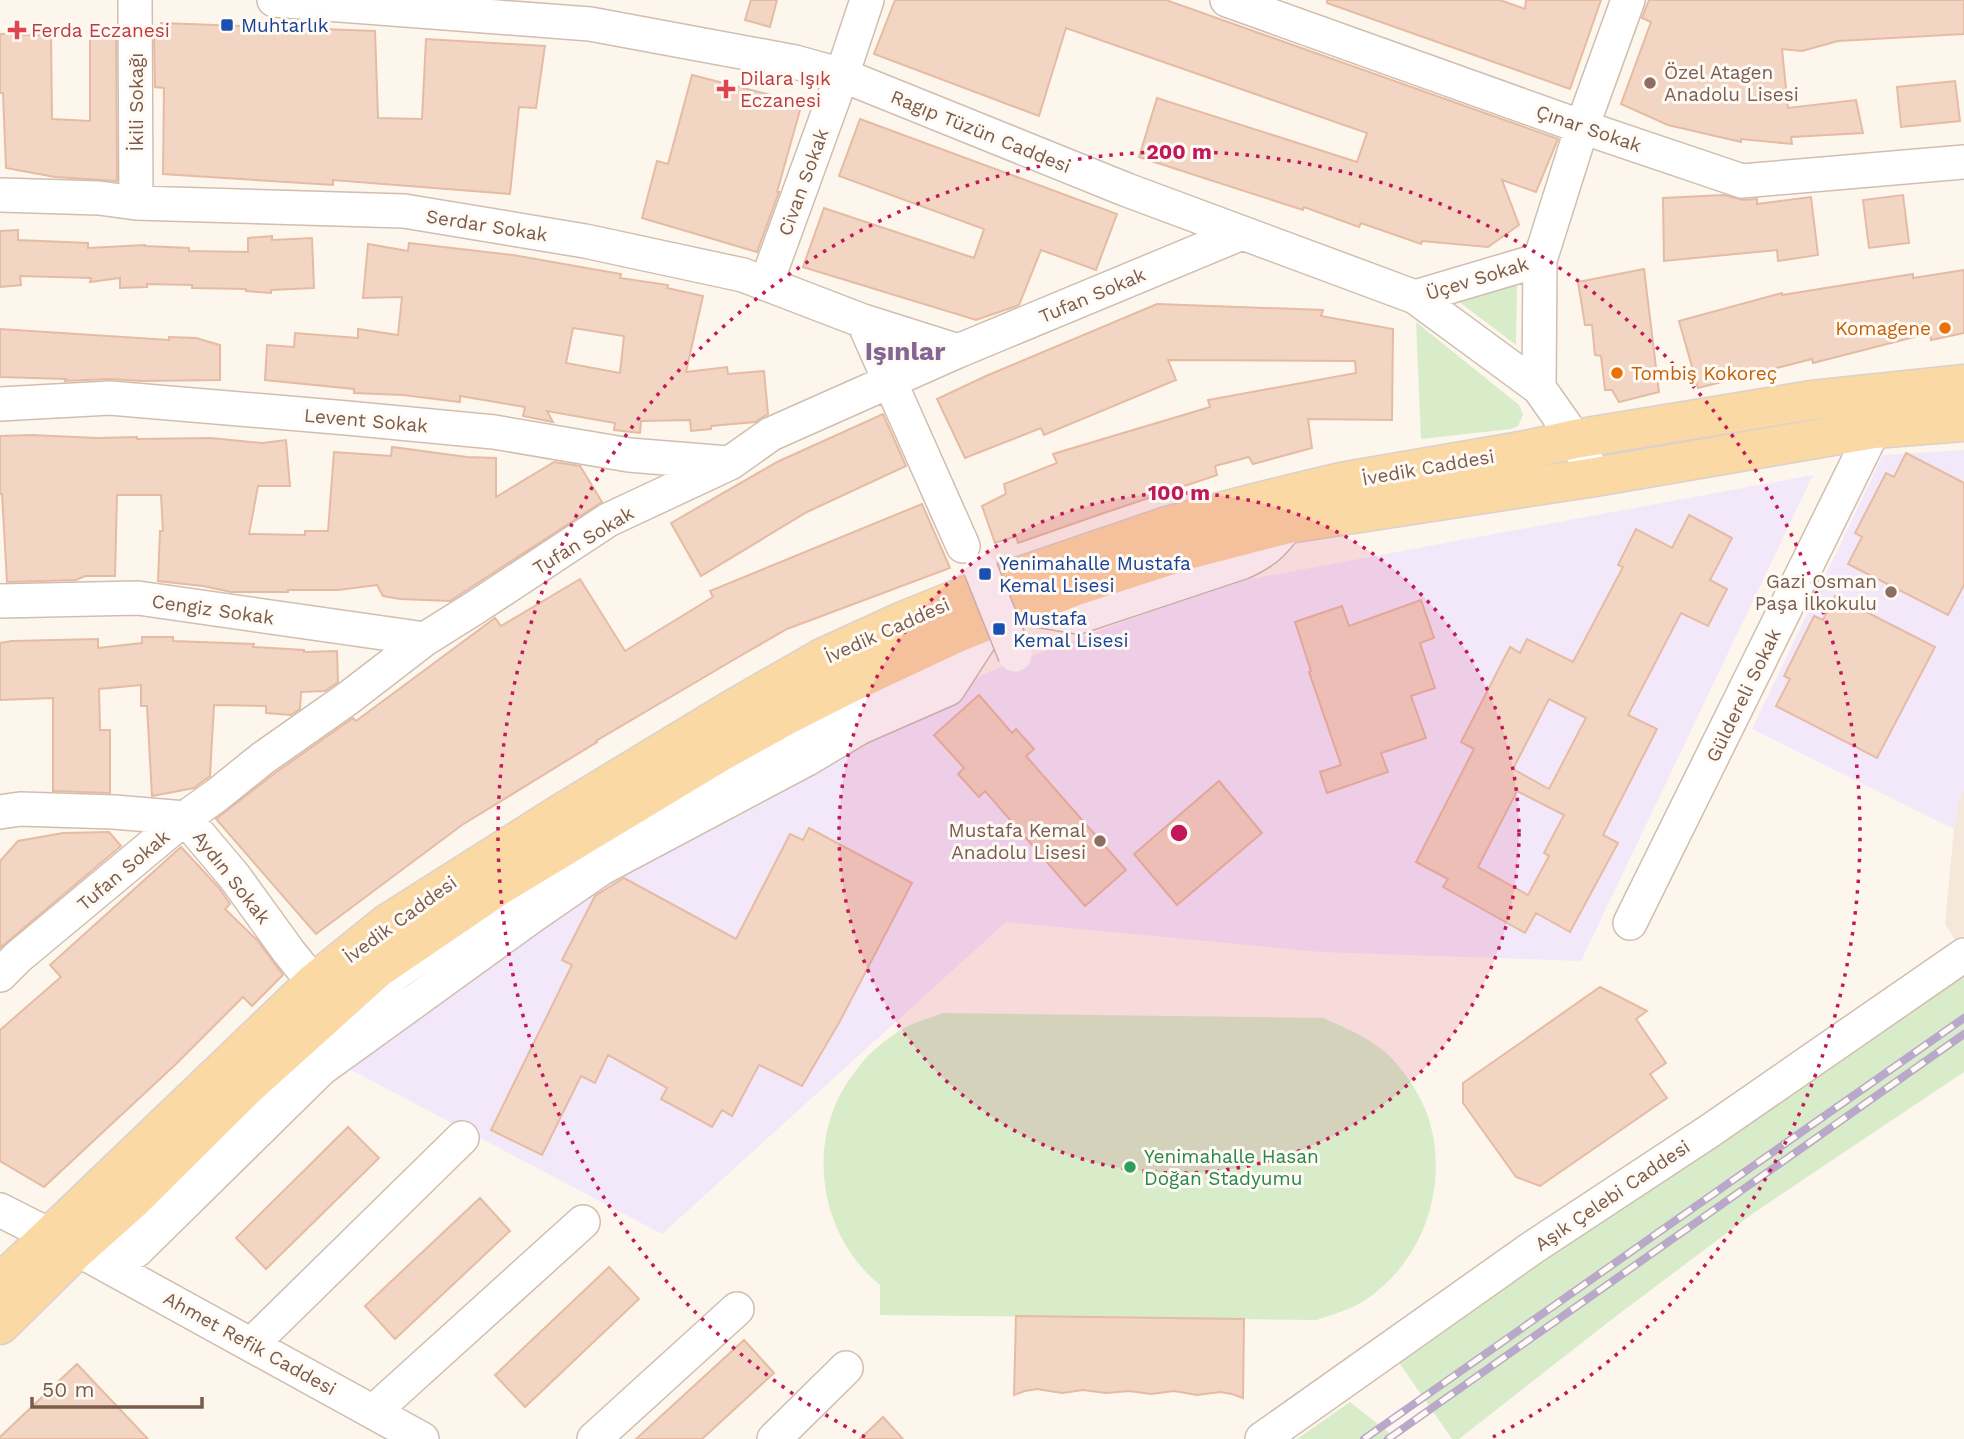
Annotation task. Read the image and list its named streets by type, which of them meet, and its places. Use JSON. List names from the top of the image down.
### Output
{
  "streets": {
    "main road": ["İvedik Caddesi"],
    "street": [
      "İkili Sokağı",
      "Çınar Sokak",
      "Ragıp Tüzün Caddesi",
      "Civan Sokak",
      "Serdar Sokak",
      "Üçev Sokak",
      "Tufan Sokak",
      "Levent Sokak",
      "Cengiz Sokak",
      "Güldereli Sokak",
      "Aydın Sokak",
      "Aşık Çelebi Caddesi",
      "Ahmet Refik Caddesi"
    ]
  },
  "crossings": [
    ["İkili Sokağı", "Serdar Sokak"],
    ["Çınar Sokak", "Üçev Sokak"],
    ["Ragıp Tüzün Caddesi", "Civan Sokak"],
    ["Ragıp Tüzün Caddesi", "Üçev Sokak"],
    ["Ragıp Tüzün Caddesi", "Tufan Sokak"],
    ["Ragıp Tüzün Caddesi", "İvedik Caddesi"],
    ["Civan Sokak", "Serdar Sokak"],
    ["Serdar Sokak", "Tufan Sokak"],
    ["Tufan Sokak", "Levent Sokak"],
    ["Tufan Sokak", "Cengiz Sokak"],
    ["Tufan Sokak", "Aydın Sokak"],
    ["İvedik Caddesi", "Güldereli Sokak"],
    ["İvedik Caddesi", "Aydın Sokak"],
    ["İvedik Caddesi", "Ahmet Refik Caddesi"]
  ],
  "districts": ["Işınlar"],
  "places": {
    "transit": ["Muhtarlık", "Yenimahalle Mustafa Kemal Lisesi", "Mustafa Kemal Lisesi"],
    "health": ["Ferda Eczanesi", "Dilara Işık Eczanesi"],
    "other": [
      "Özel Atagen Anadolu Lisesi",
      "Komagene",
      "Tombiş Kokoreç",
      "Gazi Osman Paşa İlkokulu",
      "Mustafa Kemal Anadolu Lisesi",
      "Yenimahalle Hasan Doğan Stadyumu"
    ]
  },
  "scale_bar": "50 m",
  "rings": ["200 m", "100 m"]
}
